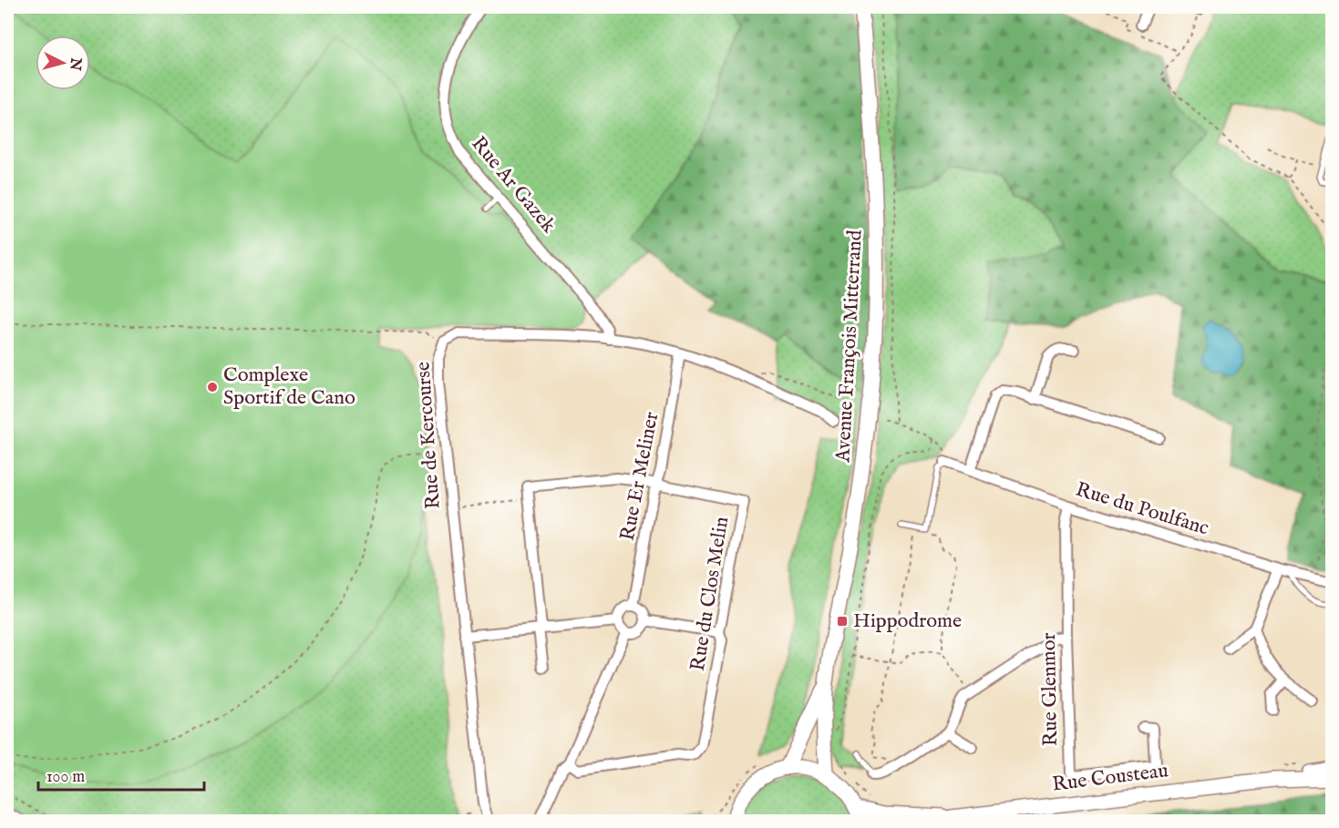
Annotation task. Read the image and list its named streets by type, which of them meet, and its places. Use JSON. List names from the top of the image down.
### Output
{
  "streets": {
    "main road": ["Avenue François Mitterrand", "Rue Cousteau"],
    "street": [
      "Rue Ar Gazek",
      "Rue de Kercourse",
      "Rue Er Meliner",
      "Rue du Poulfanc",
      "Rue du Clos Melin",
      "Rue Glenmor"
    ]
  },
  "crossings": [
    ["Rue Ar Gazek", "Rue de Kercourse"],
    ["Rue de Kercourse", "Rue Er Meliner"],
    ["Rue Er Meliner", "Rue du Clos Melin"],
    ["Rue du Poulfanc", "Rue Glenmor"]
  ],
  "places": {
    "other": ["Complexe Sportif de Cano"],
    "transit": ["Hippodrome"]
  },
  "scale_bar": "100 m",
  "north": "right"
}
